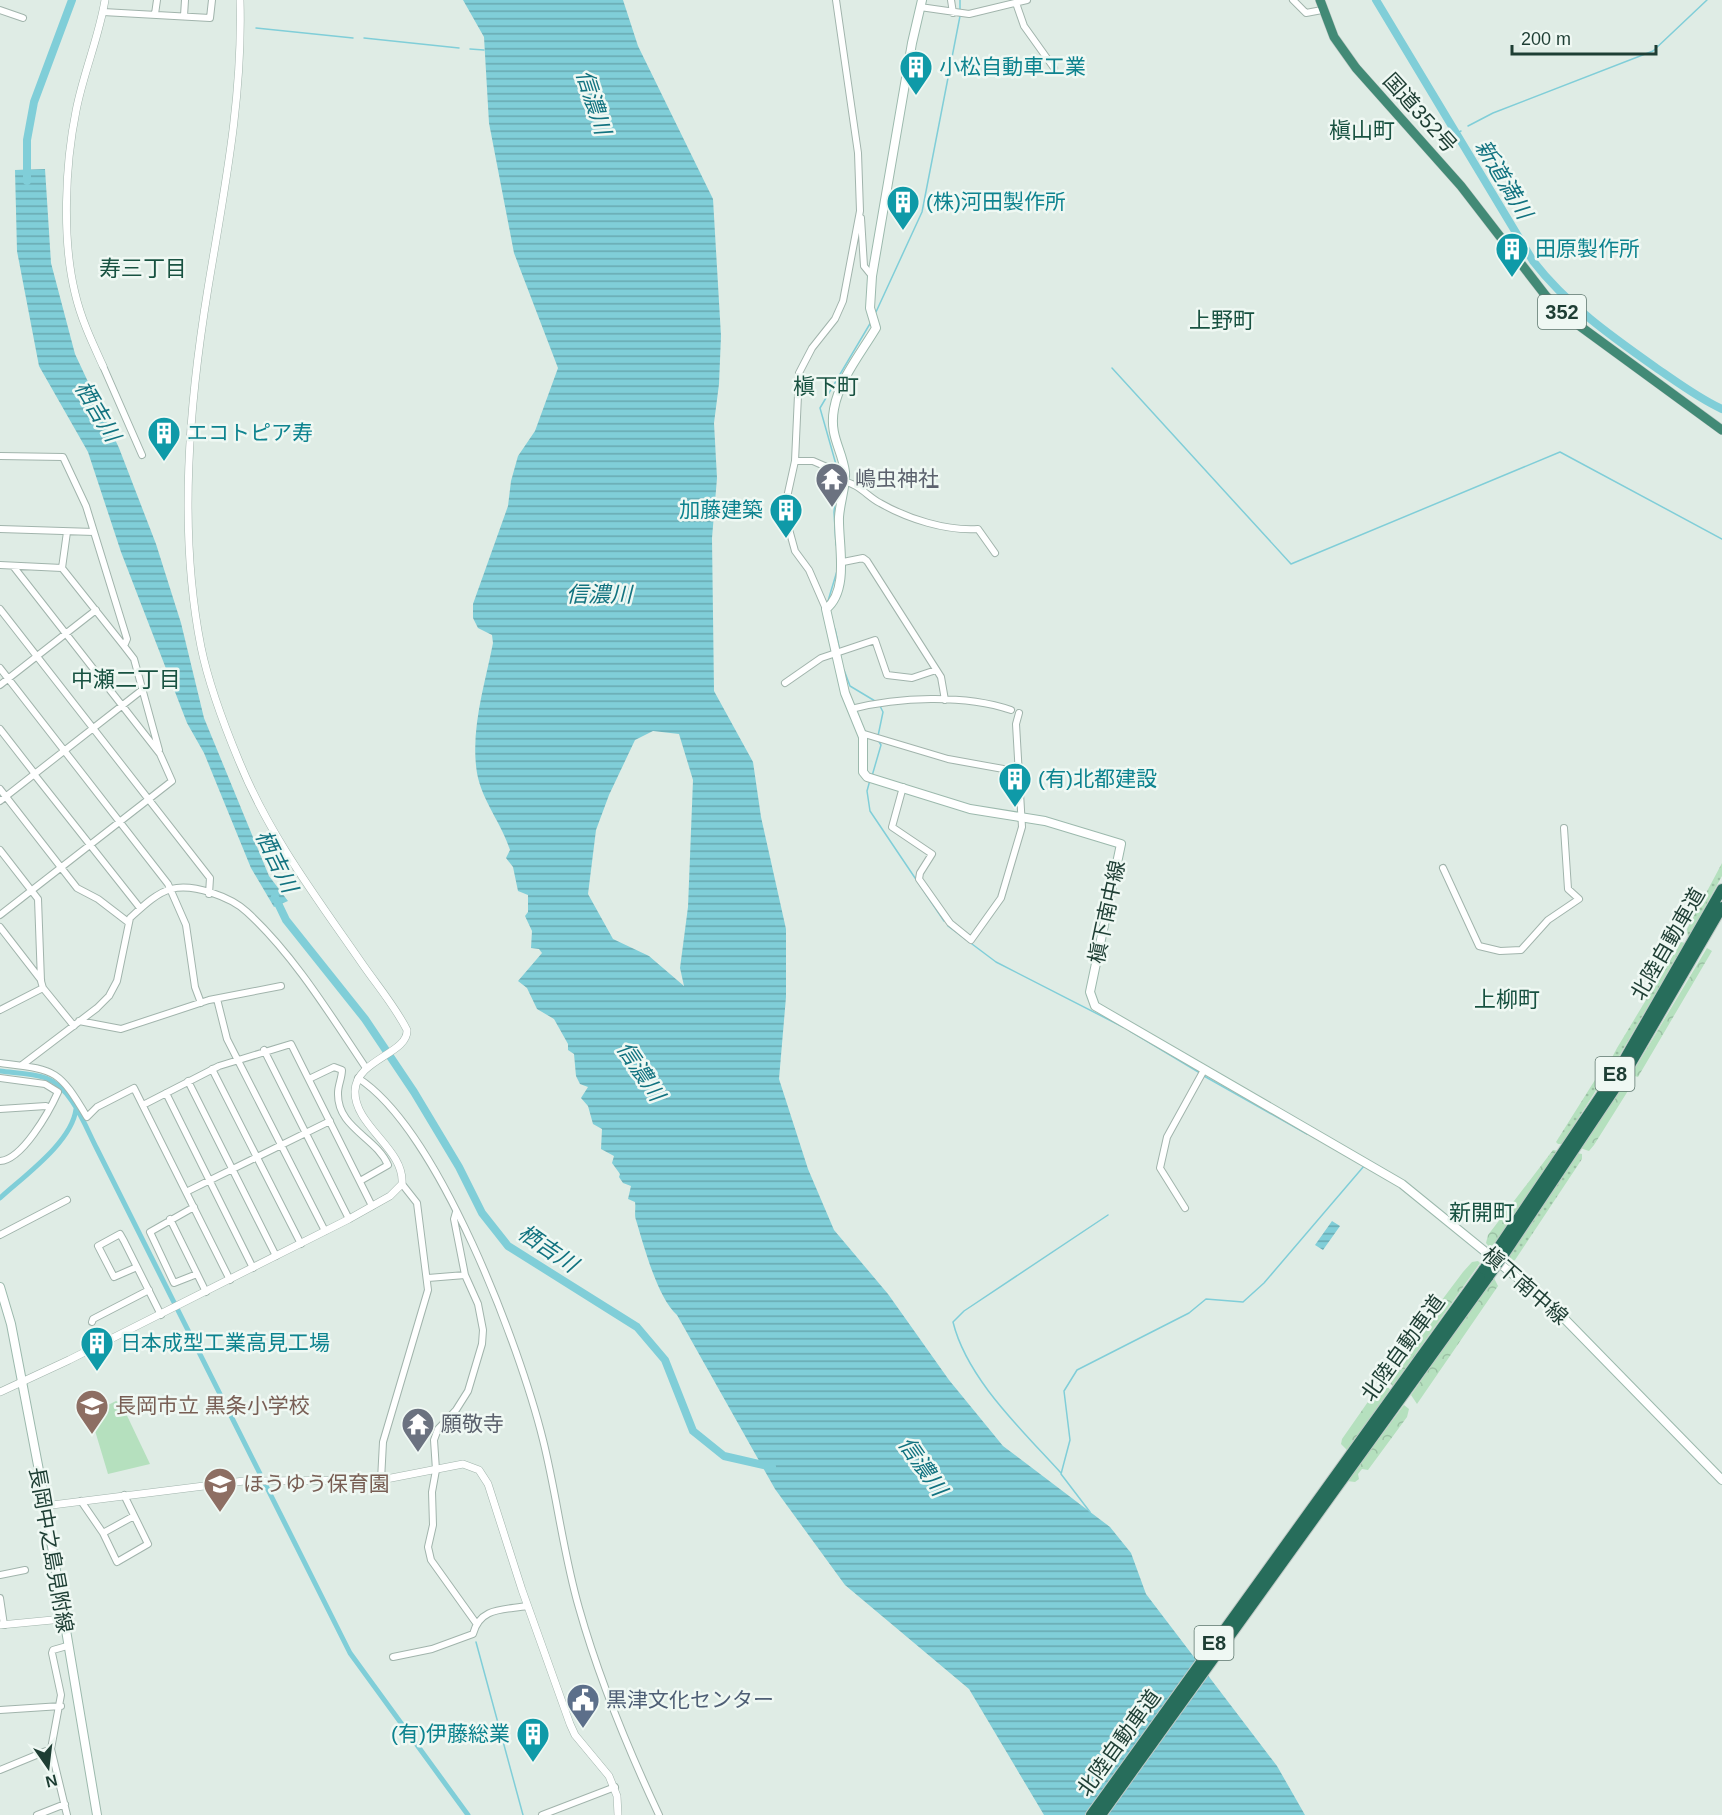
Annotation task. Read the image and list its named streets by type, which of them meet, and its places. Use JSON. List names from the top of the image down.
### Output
{
  "streets": {
    "highway": [
      "国道352号",
      "352",
      "北陸自動車道",
      "E8"
    ],
    "main road": ["槇下南中線", "長岡中之島見附線"]
  },
  "districts": [
    "槇山町",
    "寿三丁目",
    "上野町",
    "槇下町",
    "中瀬二丁目",
    "上柳町",
    "新開町"
  ],
  "water": ["信濃川", "新道満川", "栖吉川"],
  "places": {
    "building": [
      "小松自動車工業",
      "(株)河田製作所",
      "田原製作所",
      "エコトピア寿",
      "加藤建築",
      "(有)北都建設",
      "日本成型工業高見工場",
      "(有)伊藤総業"
    ],
    "temple": ["嶋虫神社", "願敬寺"],
    "school or university": ["長岡市立 黒条小学校", "ほうゆう保育園"],
    "public building": ["黒津文化センター"]
  },
  "scale_bar": "200 m",
  "north": "bottom"
}
